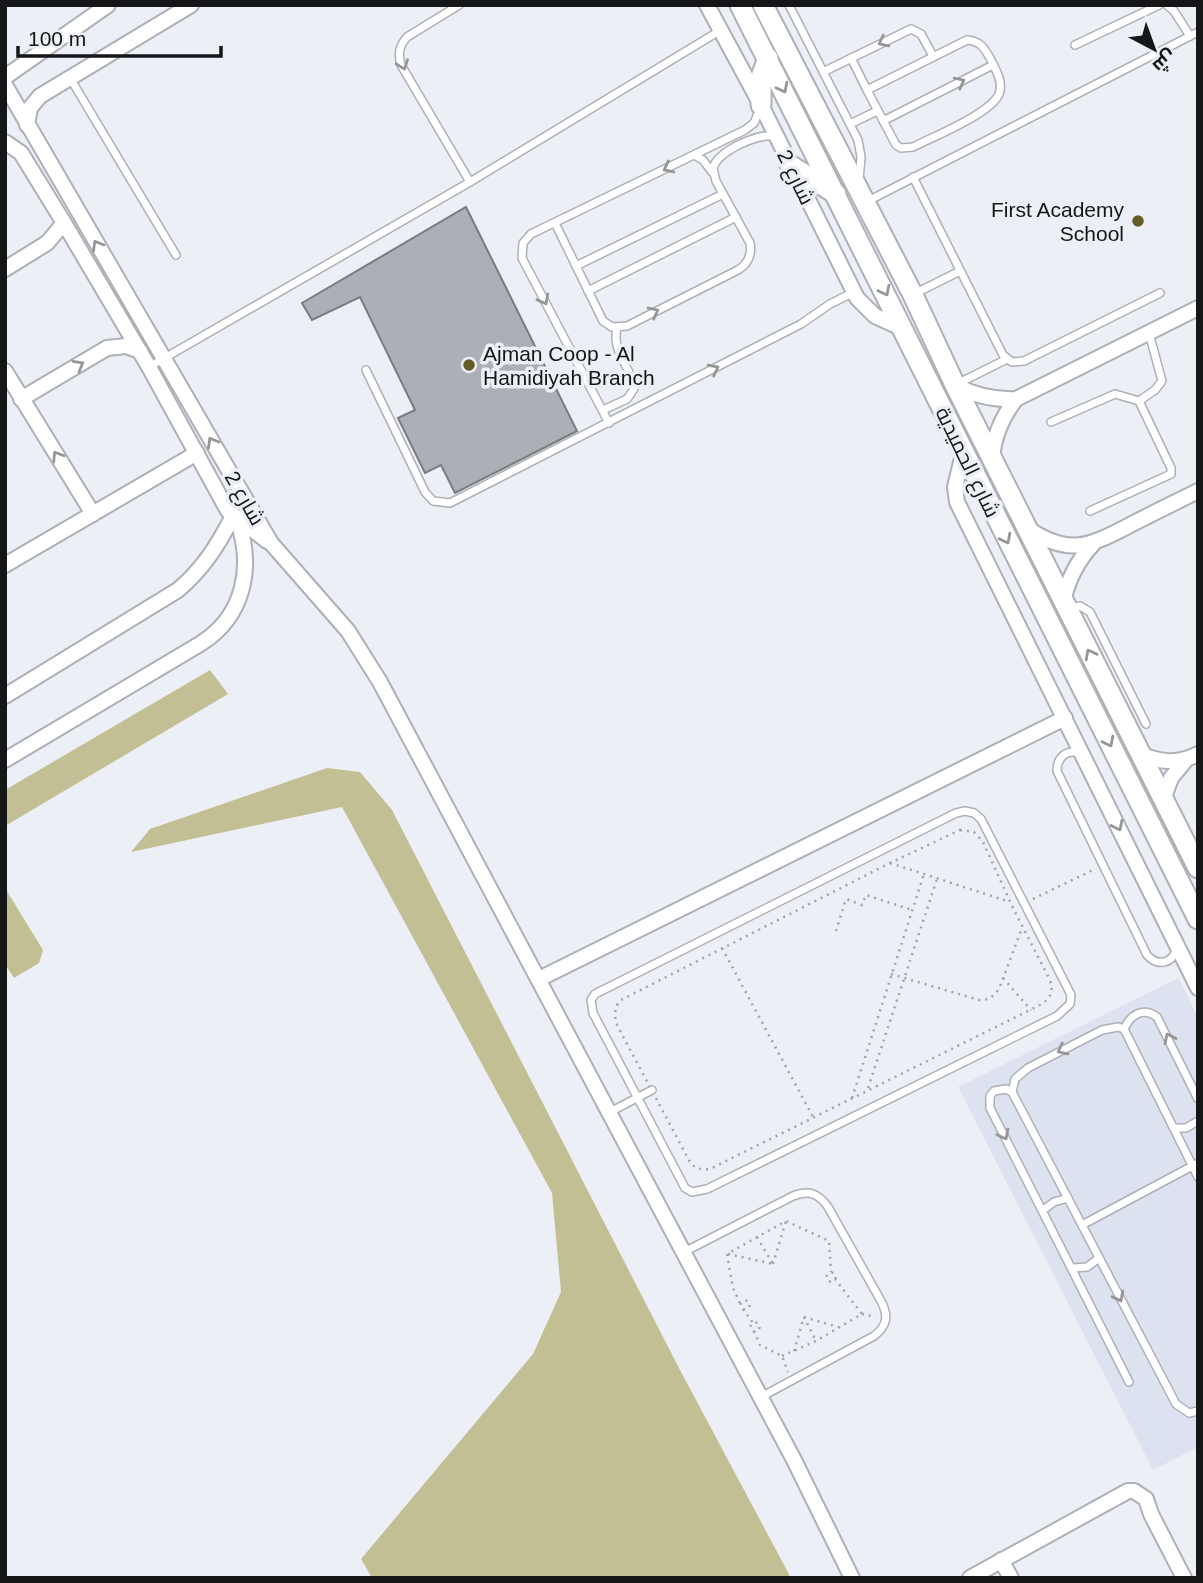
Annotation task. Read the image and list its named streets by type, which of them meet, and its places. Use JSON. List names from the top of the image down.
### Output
{
  "streets": {
    "street": ["شارع 2", "شارع الحميدية"]
  },
  "crossings": [
    ["شارع 2", "شارع الحميدية"]
  ],
  "places": ["First Academy School", "Ajman Coop - Al Hamidiyah Branch"],
  "scale_bar": "100 m",
  "north": "bottom right"
}
